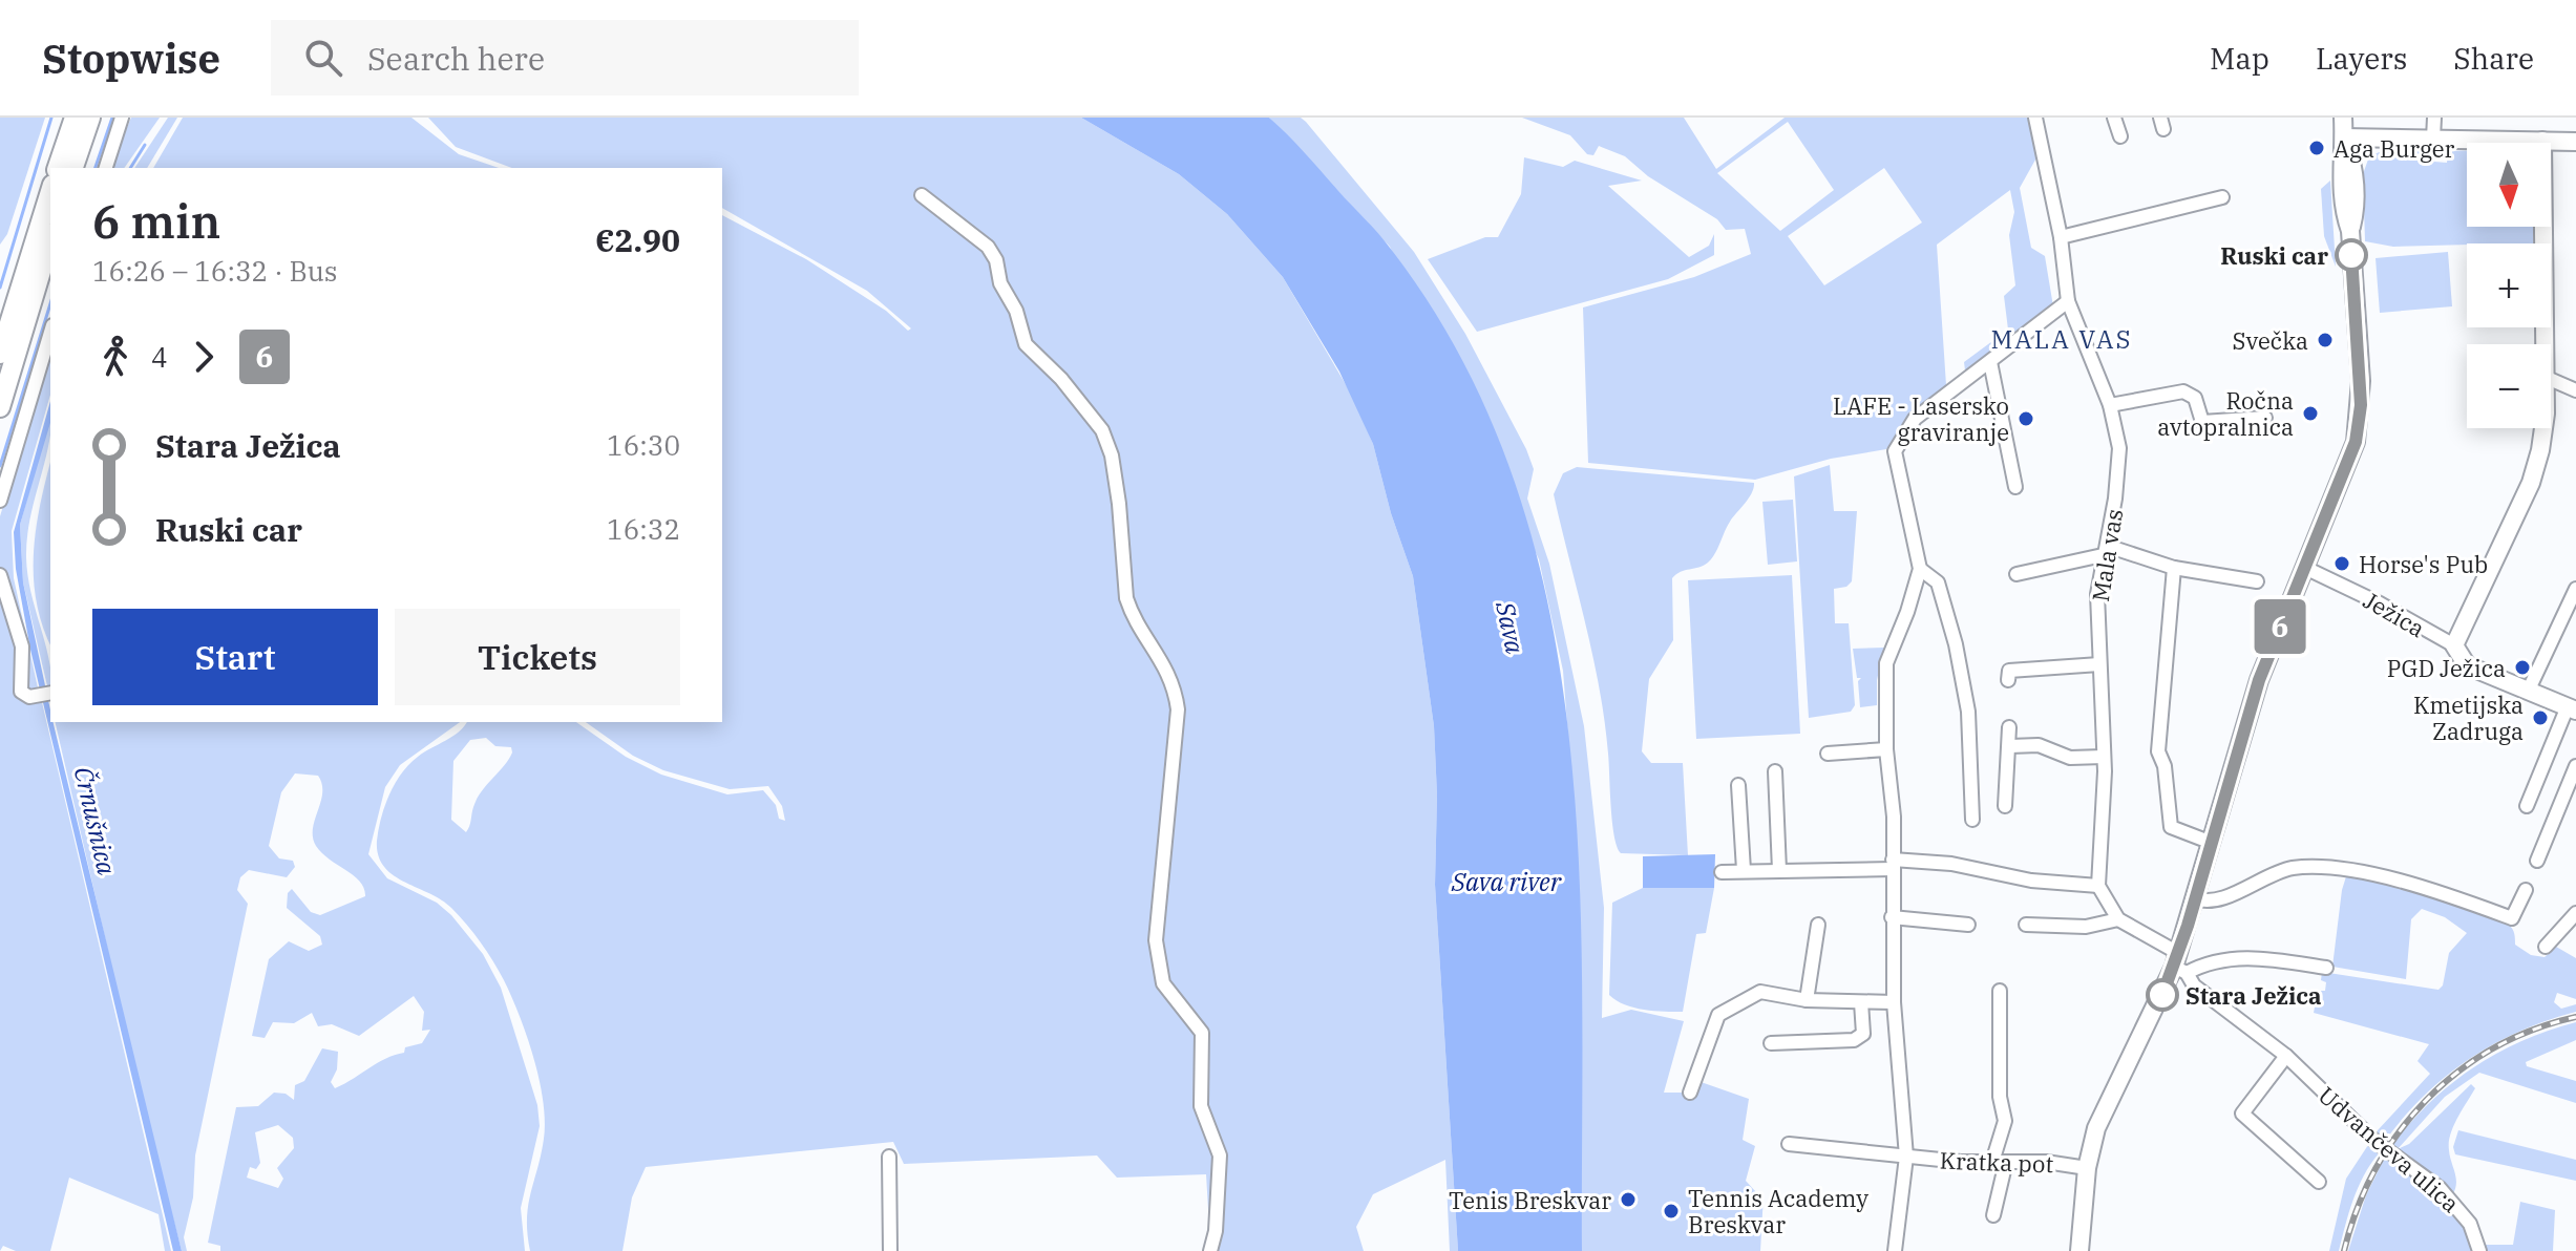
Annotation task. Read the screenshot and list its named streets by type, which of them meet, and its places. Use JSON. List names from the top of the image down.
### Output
{
  "streets": {
    "main road": ["Ježica"],
    "street": ["Mala vas", "Udvančeva ulica", "Kratka pot"]
  },
  "districts": ["MALA VAS"],
  "water": ["Sava", "Črnušnica", "Sava river"],
  "places": [
    "Aga Burger",
    "Ruski car",
    "Svečka",
    "Ročna avtopralnica",
    "LAFE - Lasersko graviranje",
    "Horse's Pub",
    "PGD Ježica",
    "Kmetijska Zadruga",
    "Stara Ježica",
    "Tenis Breskvar",
    "Tennis Academy Breskvar"
  ],
  "lines": ["bus line 6"],
  "north": "bottom",
  "page": {
    "header": "Stopwise",
    "search": "Search here",
    "nav": ["Map", "Layers", "Share"],
    "on_map": "6",
    "map_buttons": ["+", "−"],
    "heading": ["6 min", "16:26 – 16:32 · Bus", "€2.90"],
    "legs": ["4", "6"],
    "list": [
      {
        "name": "Stara Ježica",
        "value": "16:30"
      },
      {
        "name": "Ruski car",
        "value": "16:32"
      }
    ],
    "buttons": ["Start", "Tickets"]
  }
}
